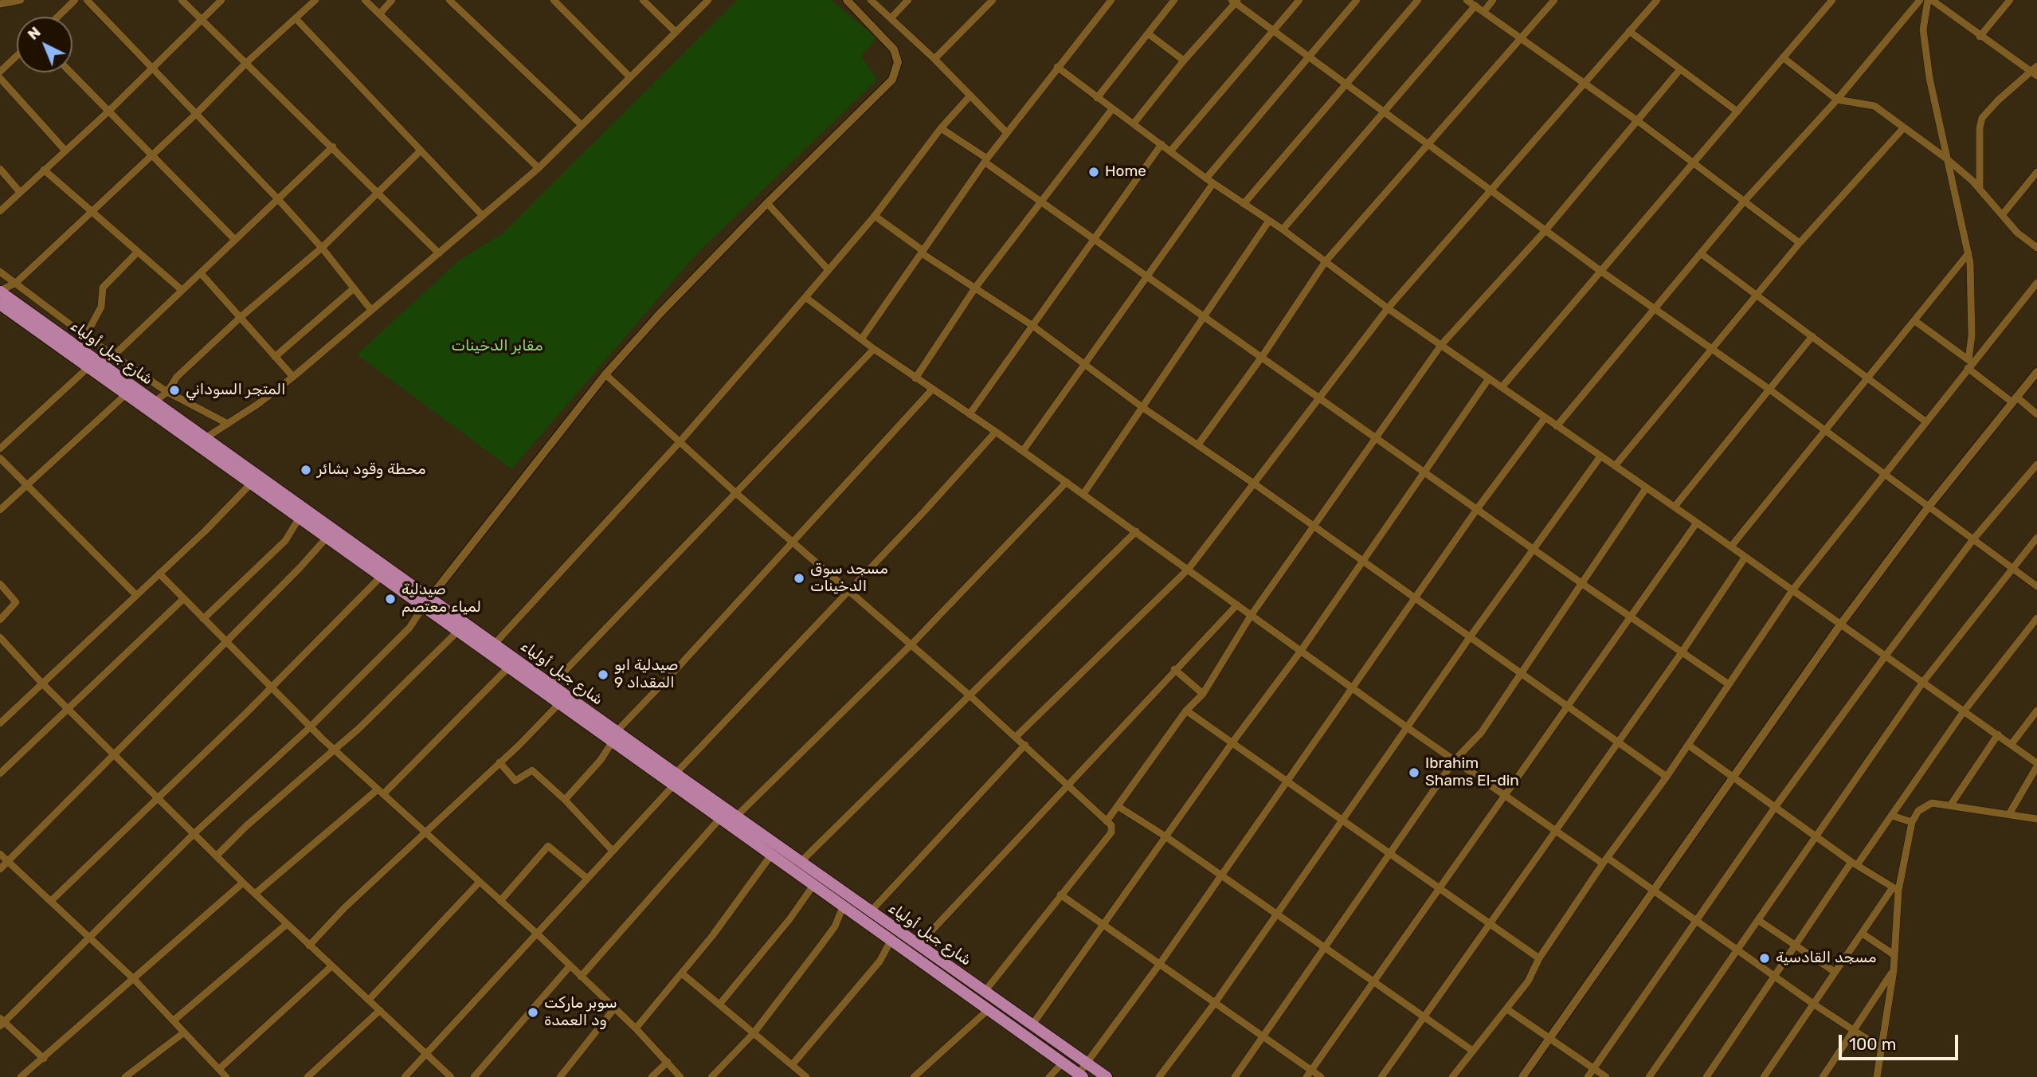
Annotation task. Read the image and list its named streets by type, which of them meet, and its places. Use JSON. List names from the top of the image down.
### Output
{
  "streets": {
    "main road": ["شارع جبل أولياء"]
  },
  "parks": ["مقابر الدخينات"],
  "places": [
    "Home",
    "المتجر السوداني",
    "محطة وقود بشائر",
    "مسجد سوق الدخينات",
    "صيدلية لمياء معتصم",
    "صيدلية ابو المقداد 9",
    "Ibrahim Shams El-din",
    "مسجد القادسية",
    "سوبر ماركت ود العمدة"
  ],
  "scale_bar": "100 m",
  "north": "top left"
}
